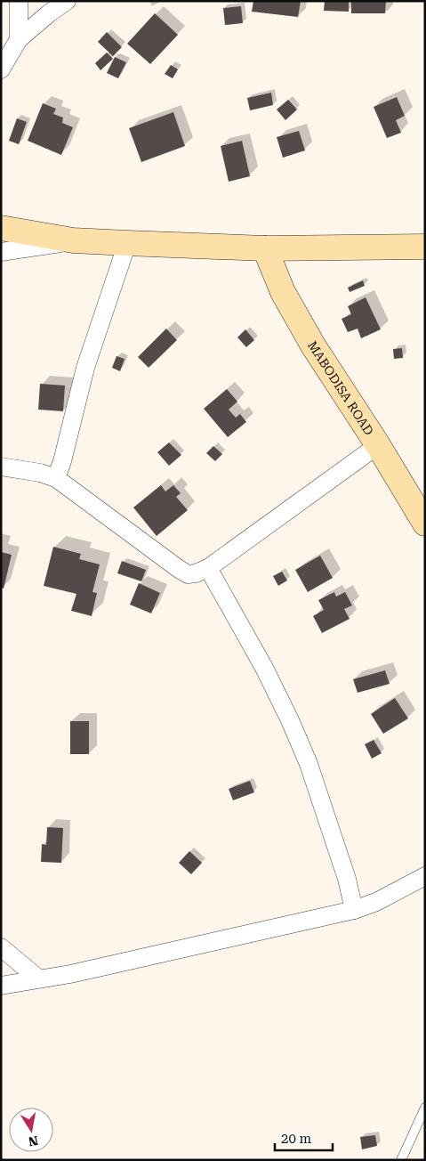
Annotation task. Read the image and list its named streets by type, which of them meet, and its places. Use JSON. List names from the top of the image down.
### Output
{
  "streets": {
    "street": ["MABODISA ROAD"]
  },
  "scale_bar": "20 m",
  "north": "bottom"
}
